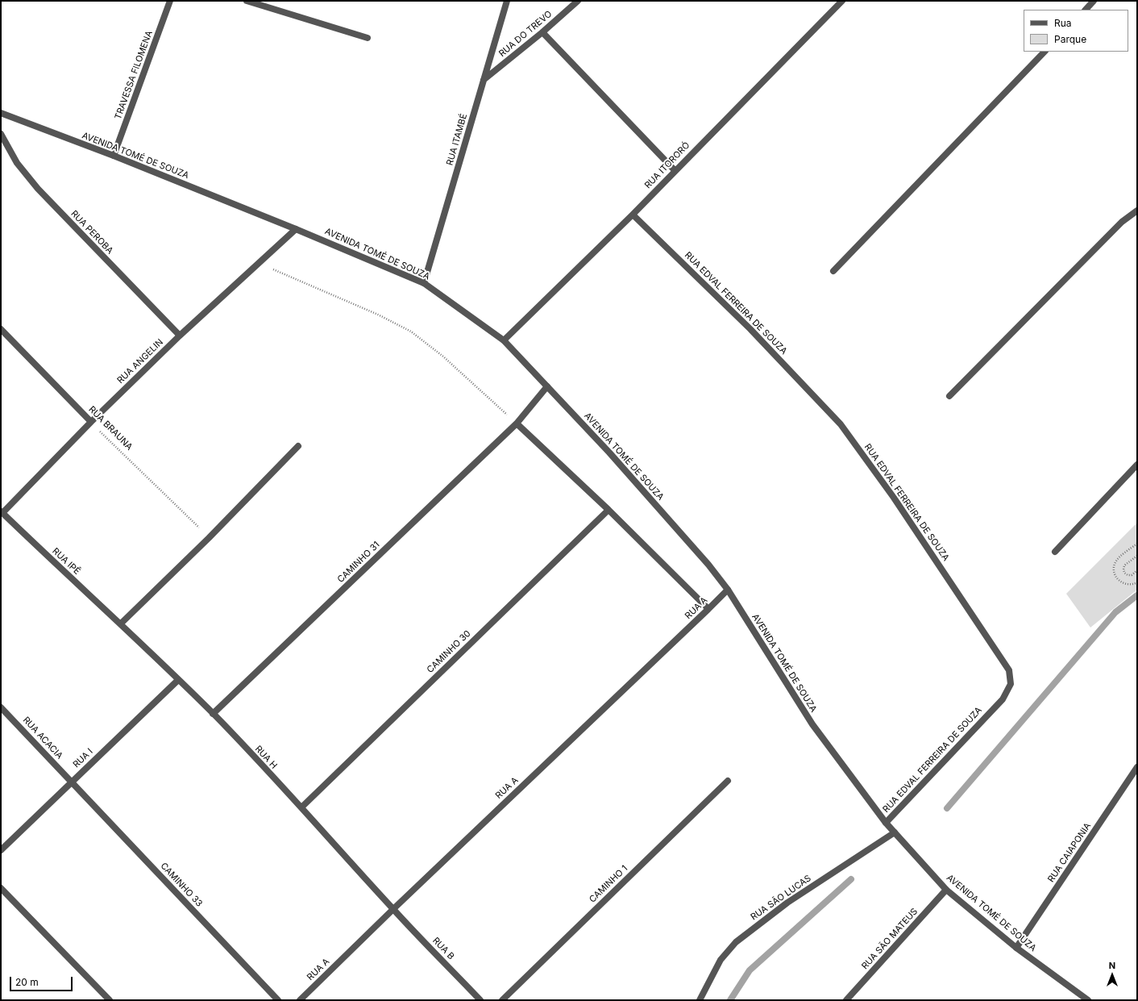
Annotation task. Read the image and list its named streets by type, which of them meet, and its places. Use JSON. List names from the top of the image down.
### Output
{
  "streets": {
    "street": [
      "RUA DO TREVO",
      "TRAVESSA FILOMENA",
      "RUA ITAMBÉ",
      "AVENIDA TOMÉ DE SOUZA",
      "RUA ITORORÓ",
      "RUA PEROBA",
      "RUA EDVAL FERREIRA DE SOUZA",
      "RUA ANGELIN",
      "RUA BRAUNA",
      "RUA IPÊ",
      "CAMINHO 31",
      "RUA A",
      "CAMINHO 30",
      "RUA ACACIA",
      "RUA H",
      "RUA I",
      "RUA CAIAPONIA",
      "CAMINHO 1",
      "CAMINHO 33",
      "RUA SÃO LUCAS",
      "RUA SÃO MATEUS",
      "RUA B"
    ]
  },
  "crossings": [
    ["RUA DO TREVO", "RUA ITAMBÉ"],
    ["TRAVESSA FILOMENA", "AVENIDA TOMÉ DE SOUZA"],
    ["RUA ITAMBÉ", "AVENIDA TOMÉ DE SOUZA"],
    ["AVENIDA TOMÉ DE SOUZA", "RUA ITORORÓ"],
    ["AVENIDA TOMÉ DE SOUZA", "RUA EDVAL FERREIRA DE SOUZA"],
    ["AVENIDA TOMÉ DE SOUZA", "RUA ANGELIN"],
    ["AVENIDA TOMÉ DE SOUZA", "CAMINHO 31"],
    ["AVENIDA TOMÉ DE SOUZA", "RUA A"],
    ["AVENIDA TOMÉ DE SOUZA", "RUA CAIAPONIA"],
    ["AVENIDA TOMÉ DE SOUZA", "RUA SÃO LUCAS"],
    ["AVENIDA TOMÉ DE SOUZA", "RUA SÃO MATEUS"],
    ["RUA ITORORÓ", "RUA EDVAL FERREIRA DE SOUZA"],
    ["RUA PEROBA", "RUA ANGELIN"],
    ["RUA ANGELIN", "RUA BRAUNA"],
    ["RUA ANGELIN", "RUA IPÊ"],
    ["RUA IPÊ", "RUA H"],
    ["CAMINHO 31", "RUA H"],
    ["RUA A", "RUA H"],
    ["RUA A", "RUA B"],
    ["CAMINHO 30", "RUA H"],
    ["RUA ACACIA", "RUA I"],
    ["RUA ACACIA", "CAMINHO 33"],
    ["RUA H", "RUA I"],
    ["RUA H", "RUA B"],
    ["RUA I", "CAMINHO 33"]
  ],
  "legend": ["Rua", "Parque"],
  "scale_bar": "20 m",
  "north": "top"
}
